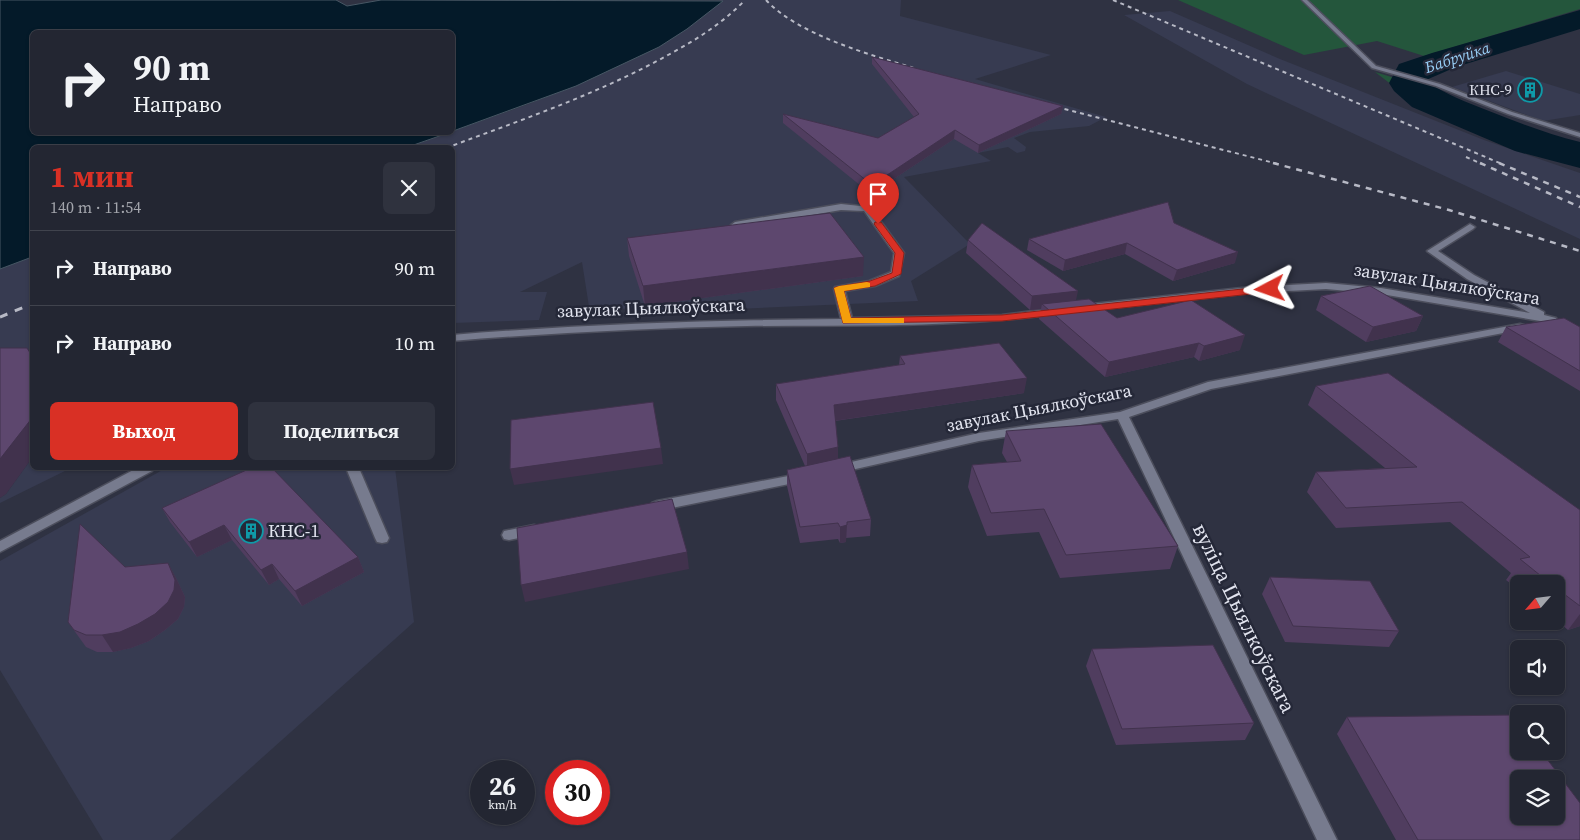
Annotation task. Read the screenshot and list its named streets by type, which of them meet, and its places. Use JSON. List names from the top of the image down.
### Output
{
  "streets": {
    "street": ["завулак Цыялкоўскага", "вуліца Цыялкоўскага"]
  },
  "crossings": [
    ["завулак Цыялкоўскага", "вуліца Цыялкоўскага"]
  ],
  "water": ["Бабруйка"],
  "places": {
    "building": ["КНС-9", "КНС-1"]
  },
  "north": "bottom left",
  "page": {
    "turn": ["90 m", "Направо"],
    "heading": ["1 мин", "140 m · 11:54"],
    "list": [
      {
        "name": "Направо",
        "value": "90 m"
      },
      {
        "name": "Направо",
        "value": "10 m"
      }
    ],
    "buttons": ["Выход", "Поделиться"],
    "speed": "26 km/h",
    "limit": "30"
  }
}
